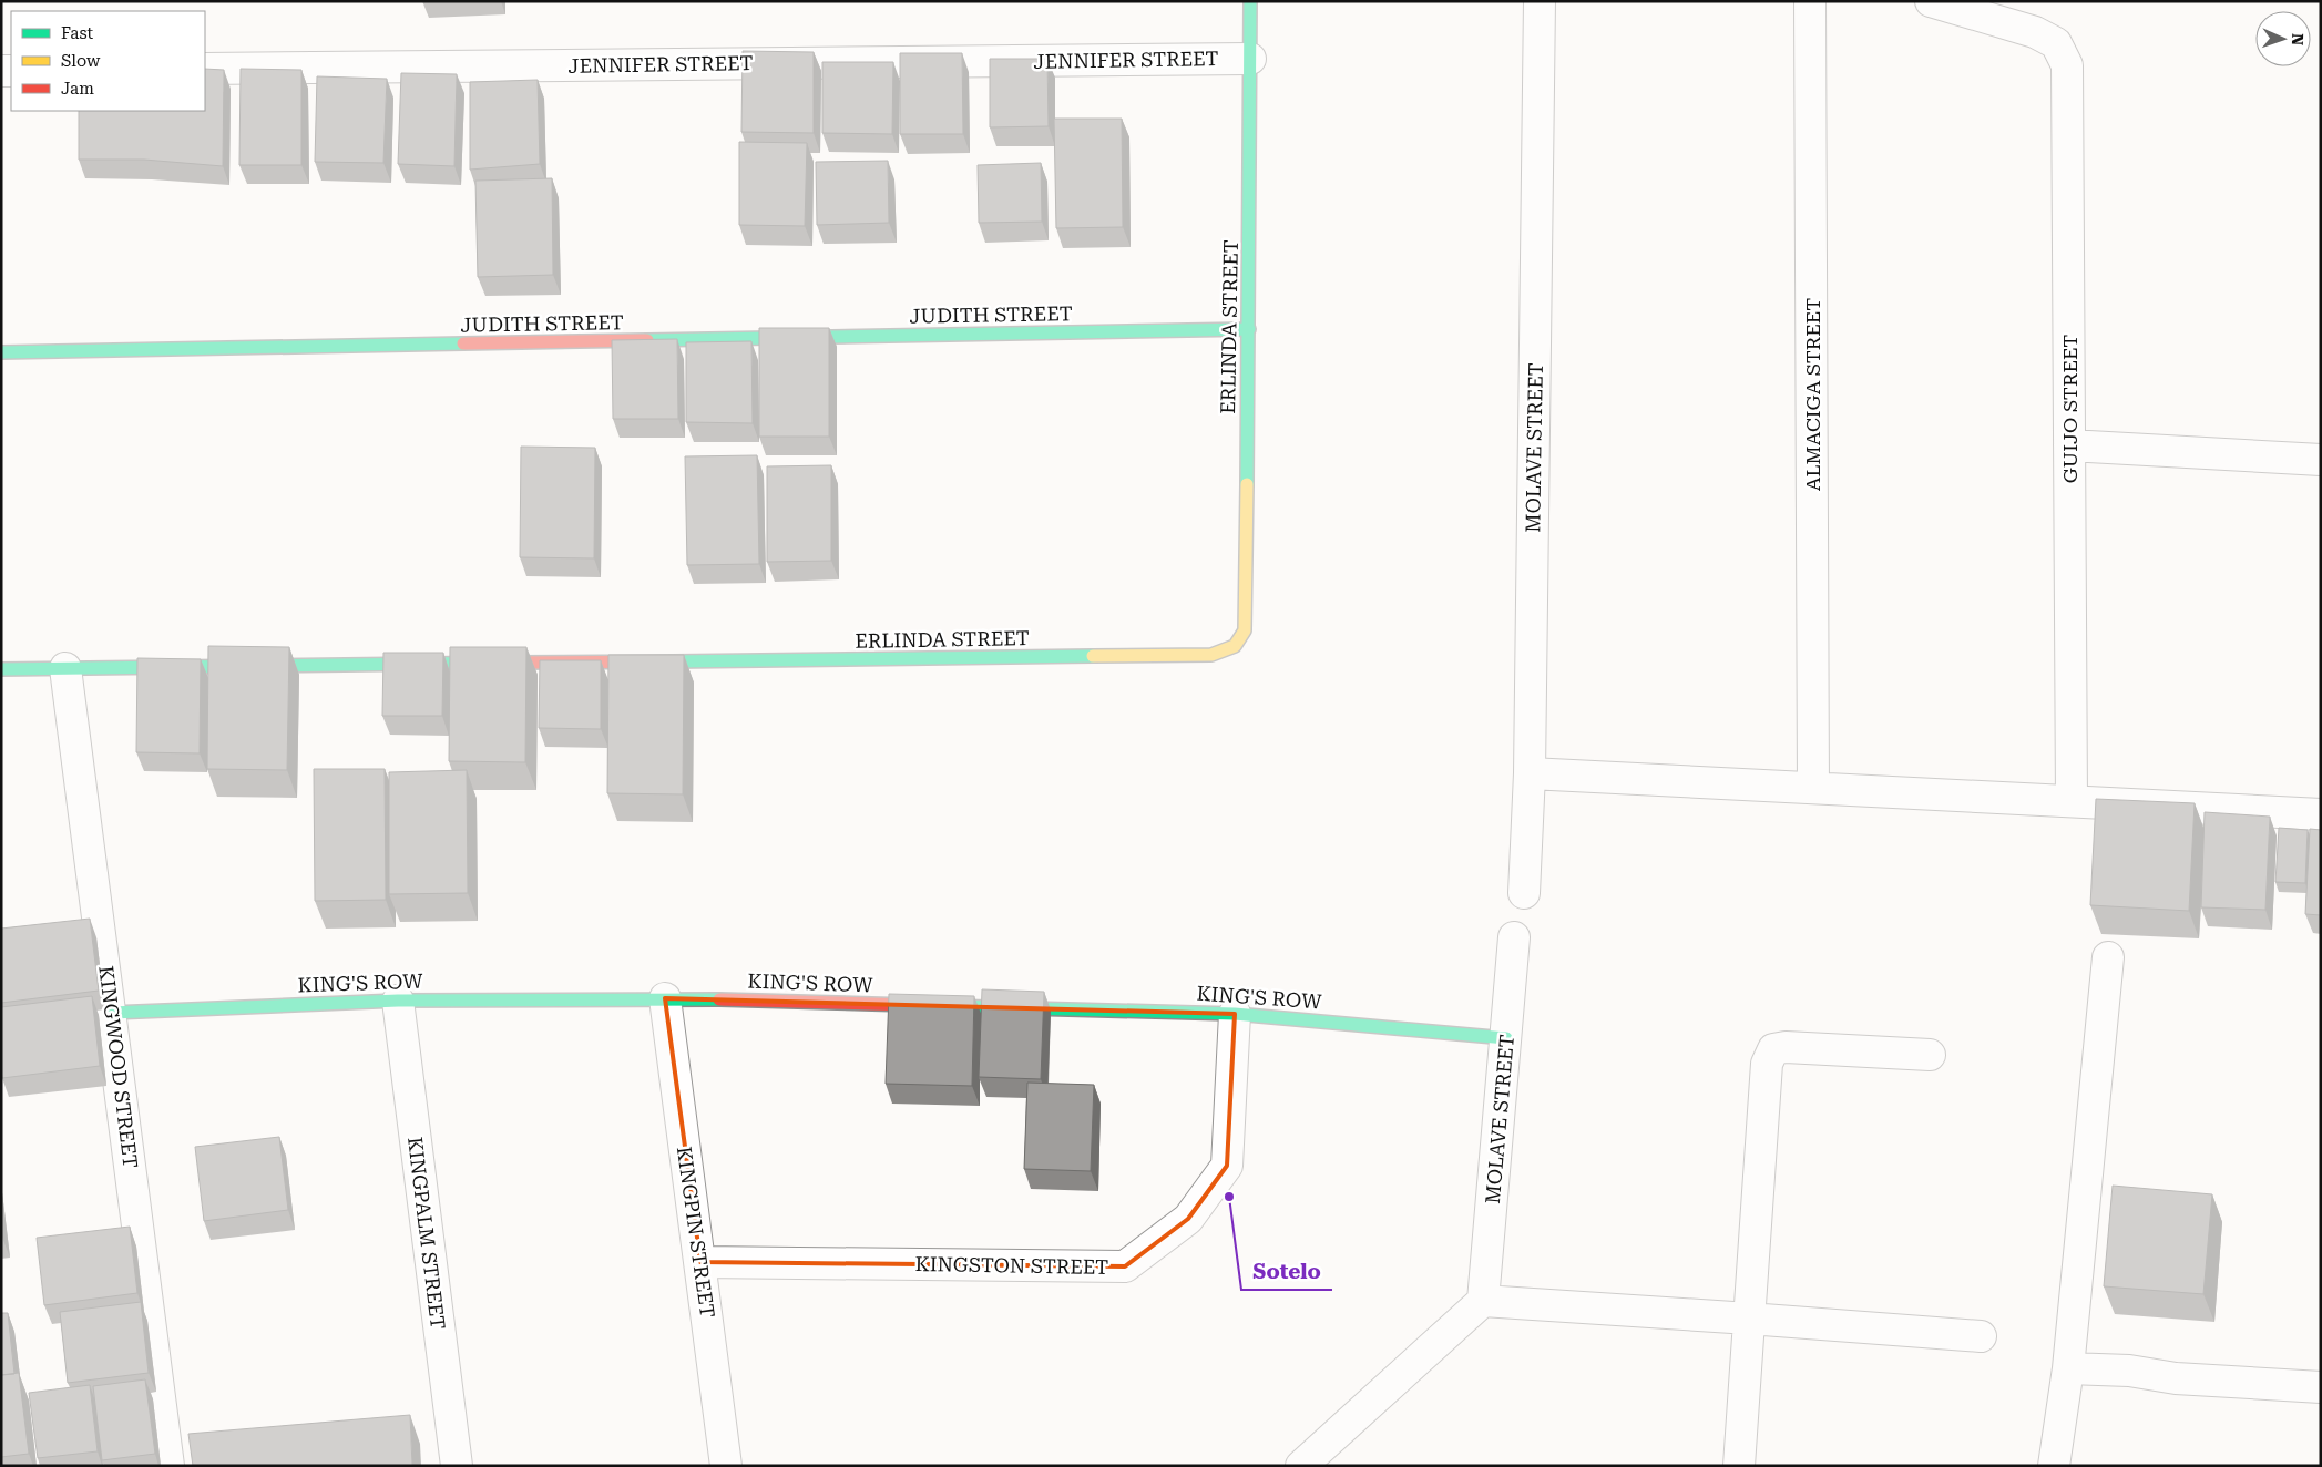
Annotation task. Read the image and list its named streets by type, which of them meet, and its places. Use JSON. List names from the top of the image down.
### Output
{
  "streets": {
    "street": [
      "JENNIFER STREET",
      "JUDITH STREET",
      "ERLINDA STREET",
      "ALMACIGA STREET",
      "GUIJO STREET",
      "MOLAVE STREET",
      "KING'S ROW",
      "KINGWOOD STREET",
      "KINGPIN STREET",
      "KINGPALM STREET",
      "KINGSTON STREET"
    ]
  },
  "crossings": [
    ["JENNIFER STREET", "ERLINDA STREET"],
    ["JUDITH STREET", "ERLINDA STREET"],
    ["ERLINDA STREET", "KINGWOOD STREET"],
    ["MOLAVE STREET", "KING'S ROW"],
    ["KING'S ROW", "KINGWOOD STREET"],
    ["KING'S ROW", "KINGPIN STREET"],
    ["KING'S ROW", "KINGPALM STREET"],
    ["KING'S ROW", "KINGSTON STREET"],
    ["KINGPIN STREET", "KINGSTON STREET"]
  ],
  "places": ["Sotelo"],
  "legend": ["Fast", "Slow", "Jam"],
  "north": "right"
}
